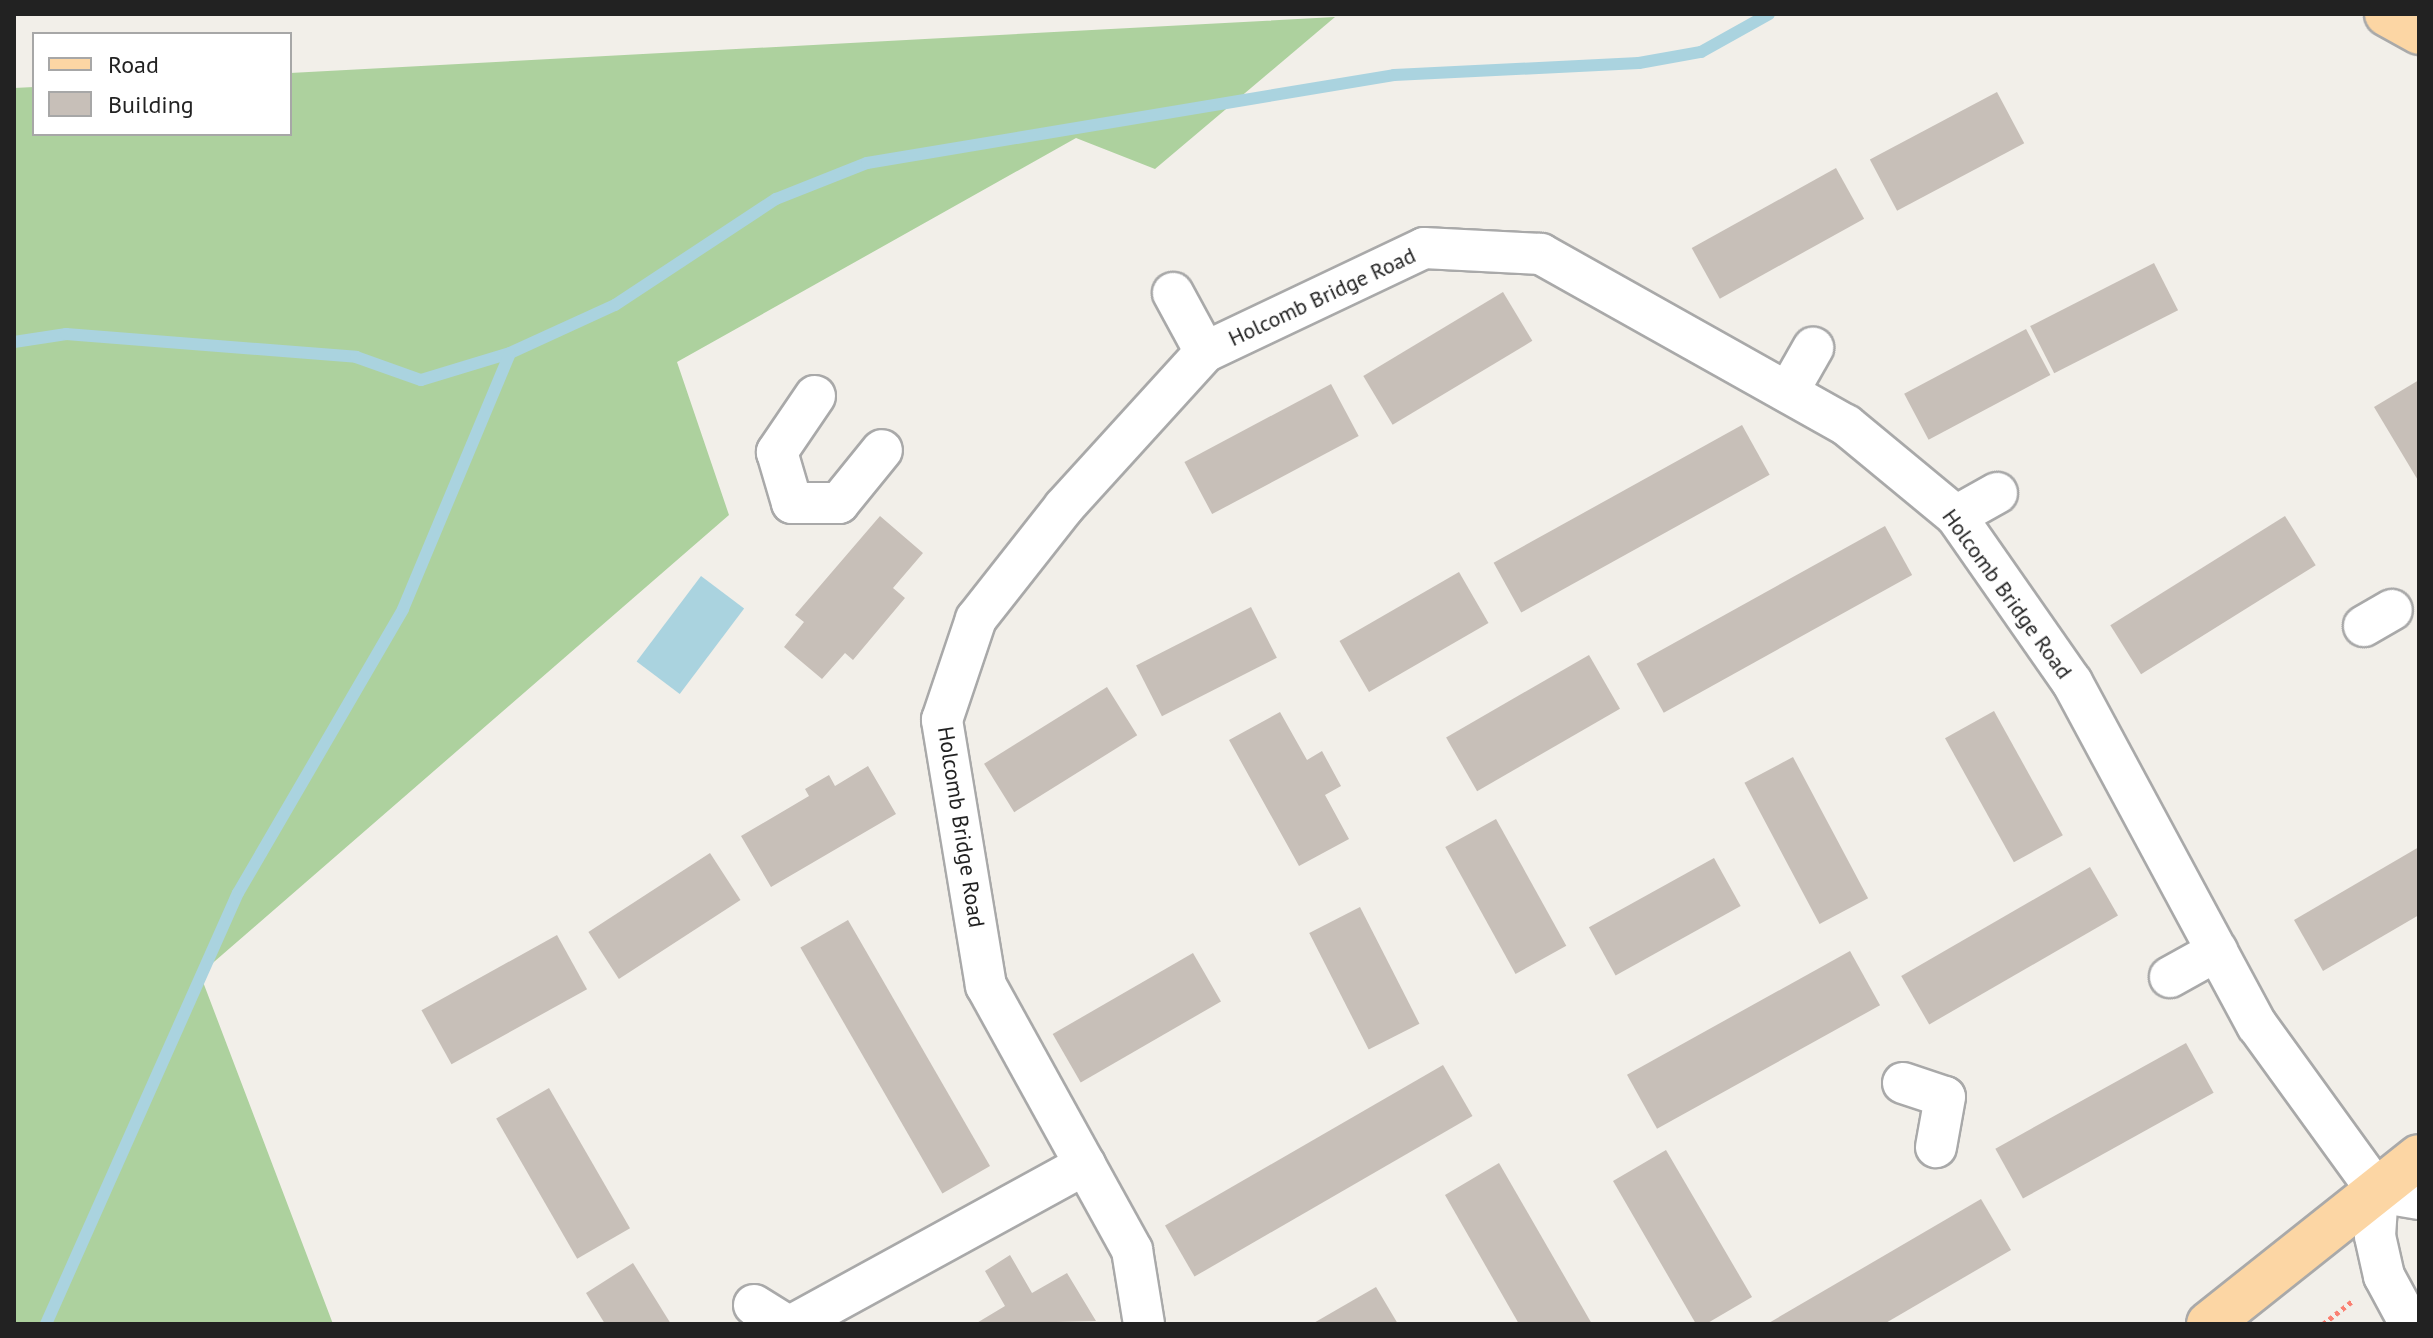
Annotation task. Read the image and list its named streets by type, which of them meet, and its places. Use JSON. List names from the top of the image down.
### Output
{
  "streets": {
    "street": ["Holcomb Bridge Road"]
  },
  "legend": ["Road", "Building"]
}
